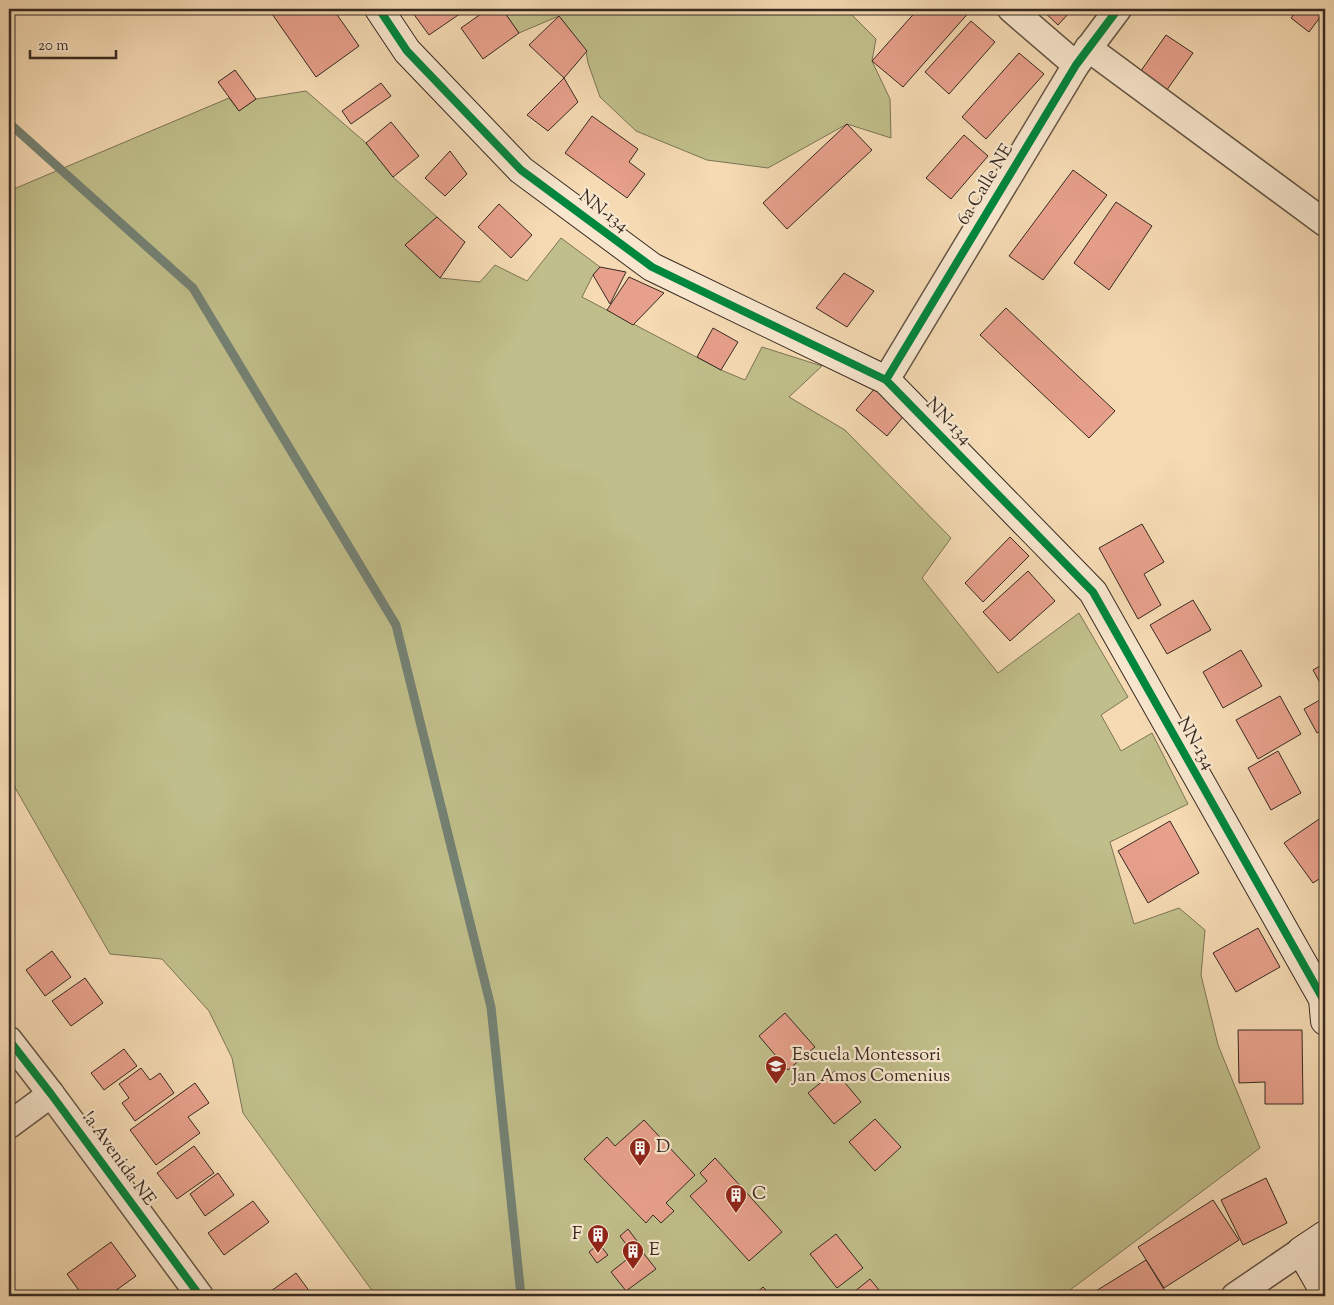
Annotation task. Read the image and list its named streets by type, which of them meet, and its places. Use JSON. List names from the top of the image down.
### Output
{
  "streets": {
    "street": ["6a Calle NE", "NN-134", "!a Avenida NE"]
  },
  "crossings": [
    ["6a Calle NE", "NN-134"]
  ],
  "places": {
    "school or university": ["Escuela Montessori Jan Amos Comenius"],
    "building": [
      "D",
      "C",
      "F",
      "E"
    ]
  },
  "scale_bar": "20 m"
}
